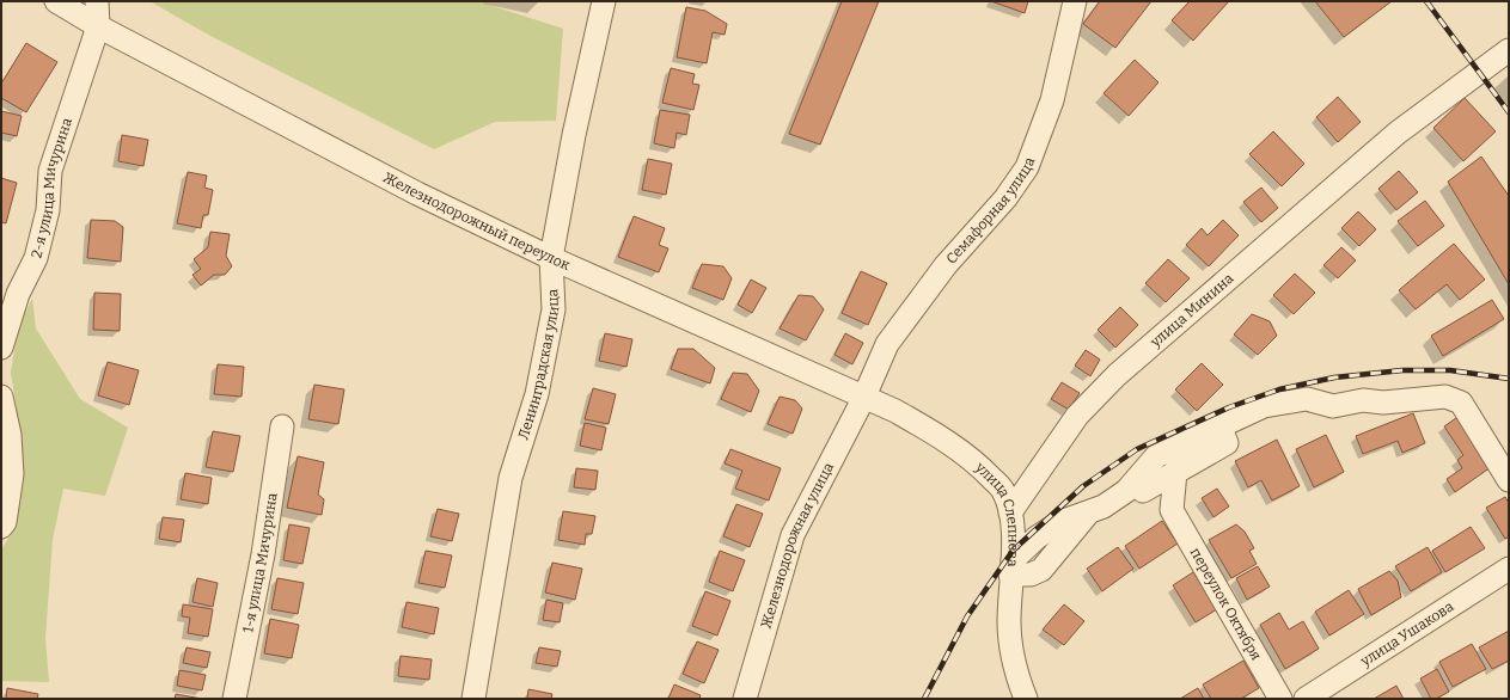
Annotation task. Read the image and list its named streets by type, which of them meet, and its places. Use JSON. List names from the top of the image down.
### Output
{
  "streets": {
    "street": [
      "2-я улица Мичурина",
      "Семафорная улица",
      "Железнодорожный переулок",
      "улица Минина",
      "Ленинградская улица",
      "улица Слепнёва",
      "Железнодорожная улица",
      "1-я улица Мичурина",
      "переулок Октября",
      "улица Ушакова"
    ]
  },
  "crossings": [
    ["2-я улица Мичурина", "Железнодорожный переулок"],
    ["Семафорная улица", "Железнодорожный переулок"],
    ["Семафорная улица", "улица Слепнёва"],
    ["Семафорная улица", "Железнодорожная улица"],
    ["Железнодорожный переулок", "Ленинградская улица"],
    ["Железнодорожный переулок", "улица Слепнёва"],
    ["Железнодорожный переулок", "Железнодорожная улица"],
    ["улица Минина", "улица Слепнёва"],
    ["улица Слепнёва", "Железнодорожная улица"]
  ]
}
